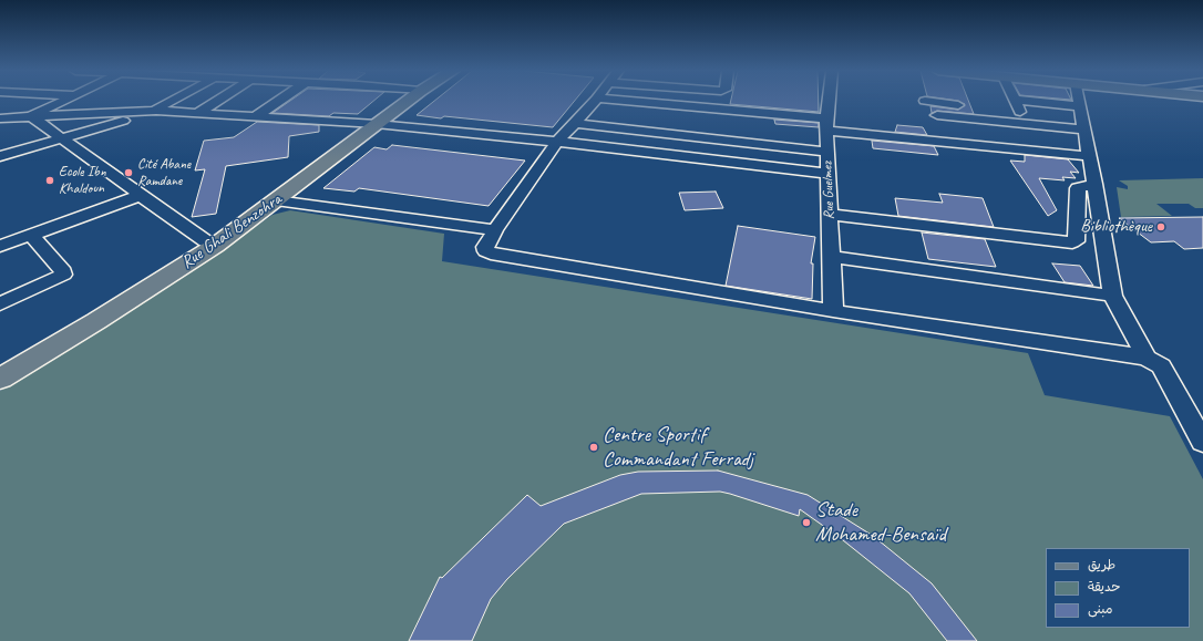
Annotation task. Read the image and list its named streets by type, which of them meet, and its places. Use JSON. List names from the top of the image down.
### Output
{
  "streets": {
    "main road": ["Rue Ghali Benzohra"],
    "street": ["Rue Guelmez"]
  },
  "places": [
    "Cité Abane Ramdane",
    "Ecole Ibn Khaldoun",
    "Bibliothèque",
    "Centre Sportif Commandant Ferradj",
    "Stade Mohamed-Bensaïd"
  ],
  "legend": ["طريق", "حديقة", "مبنى"]
}
